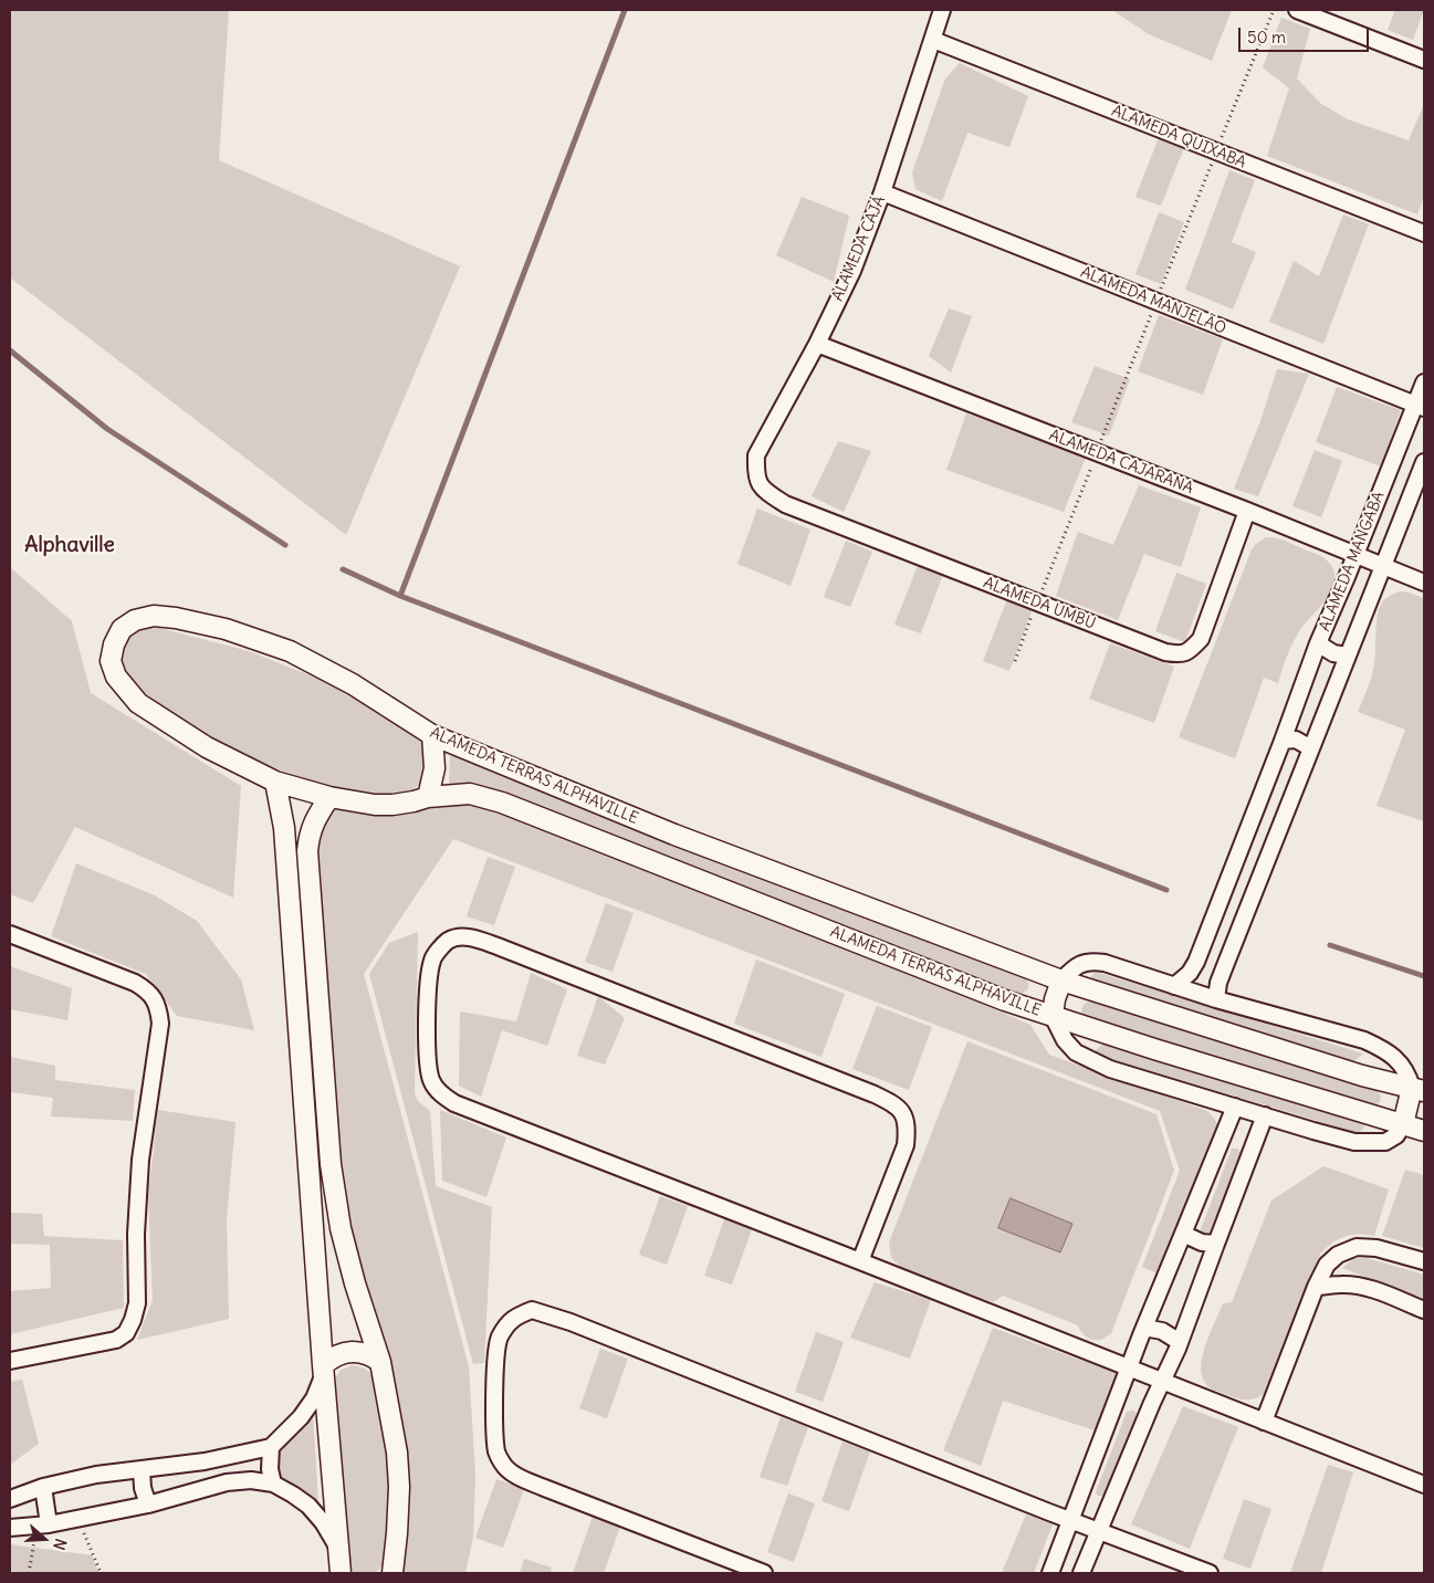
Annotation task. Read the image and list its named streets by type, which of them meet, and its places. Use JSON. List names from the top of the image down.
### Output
{
  "streets": {
    "street": [
      "ALAMEDA QUIXABA",
      "ALAMEDA CAJÁ",
      "ALAMEDA MANJELÃO",
      "ALAMEDA CAJARANA",
      "ALAMEDA MANGABA",
      "ALAMEDA UMBU",
      "ALAMEDA TERRAS ALPHAVILLE"
    ]
  },
  "crossings": [
    ["ALAMEDA QUIXABA", "ALAMEDA CAJÁ"],
    ["ALAMEDA CAJÁ", "ALAMEDA MANJELÃO"],
    ["ALAMEDA CAJÁ", "ALAMEDA CAJARANA"],
    ["ALAMEDA CAJÁ", "ALAMEDA UMBU"],
    ["ALAMEDA MANJELÃO", "ALAMEDA MANGABA"],
    ["ALAMEDA CAJARANA", "ALAMEDA MANGABA"],
    ["ALAMEDA CAJARANA", "ALAMEDA UMBU"]
  ],
  "districts": ["Alphaville"],
  "scale_bar": "50 m",
  "north": "right"
}
